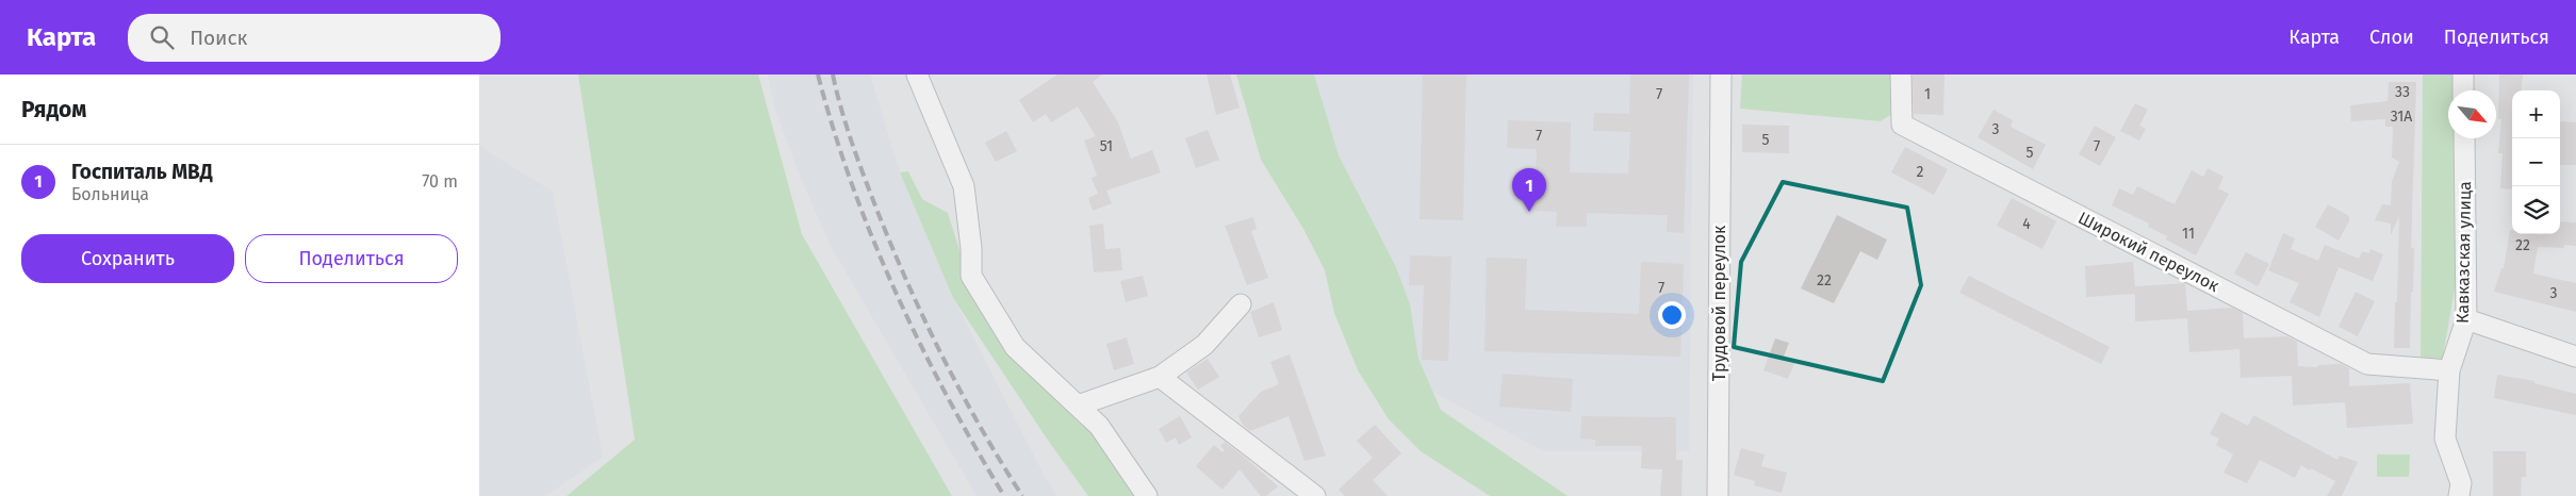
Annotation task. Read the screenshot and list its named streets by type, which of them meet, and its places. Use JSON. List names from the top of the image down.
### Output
{
  "streets": {
    "street": ["Широкий переулок", "Кавказская улица", "Трудовой переулок"]
  },
  "crossings": [
    ["Широкий переулок", "Кавказская улица"]
  ],
  "house_numbers": [
    "33",
    "7",
    "1",
    "31А",
    "3",
    "7",
    "5",
    "51",
    "7",
    "5",
    "2",
    "4",
    "11",
    "22",
    "22",
    "7",
    "3"
  ],
  "north": "bottom right",
  "page": {
    "header": "Карта",
    "search": "Поиск",
    "nav": ["Карта", "Слои", "Поделиться"],
    "heading": "Рядом",
    "map_buttons": ["+", "−"],
    "list": [
      {
        "mark": "1",
        "name": "Госпиталь МВД",
        "note": "Больница",
        "value": "70 m"
      }
    ],
    "pins": "1",
    "buttons": ["Сохранить", "Поделиться"]
  }
}
